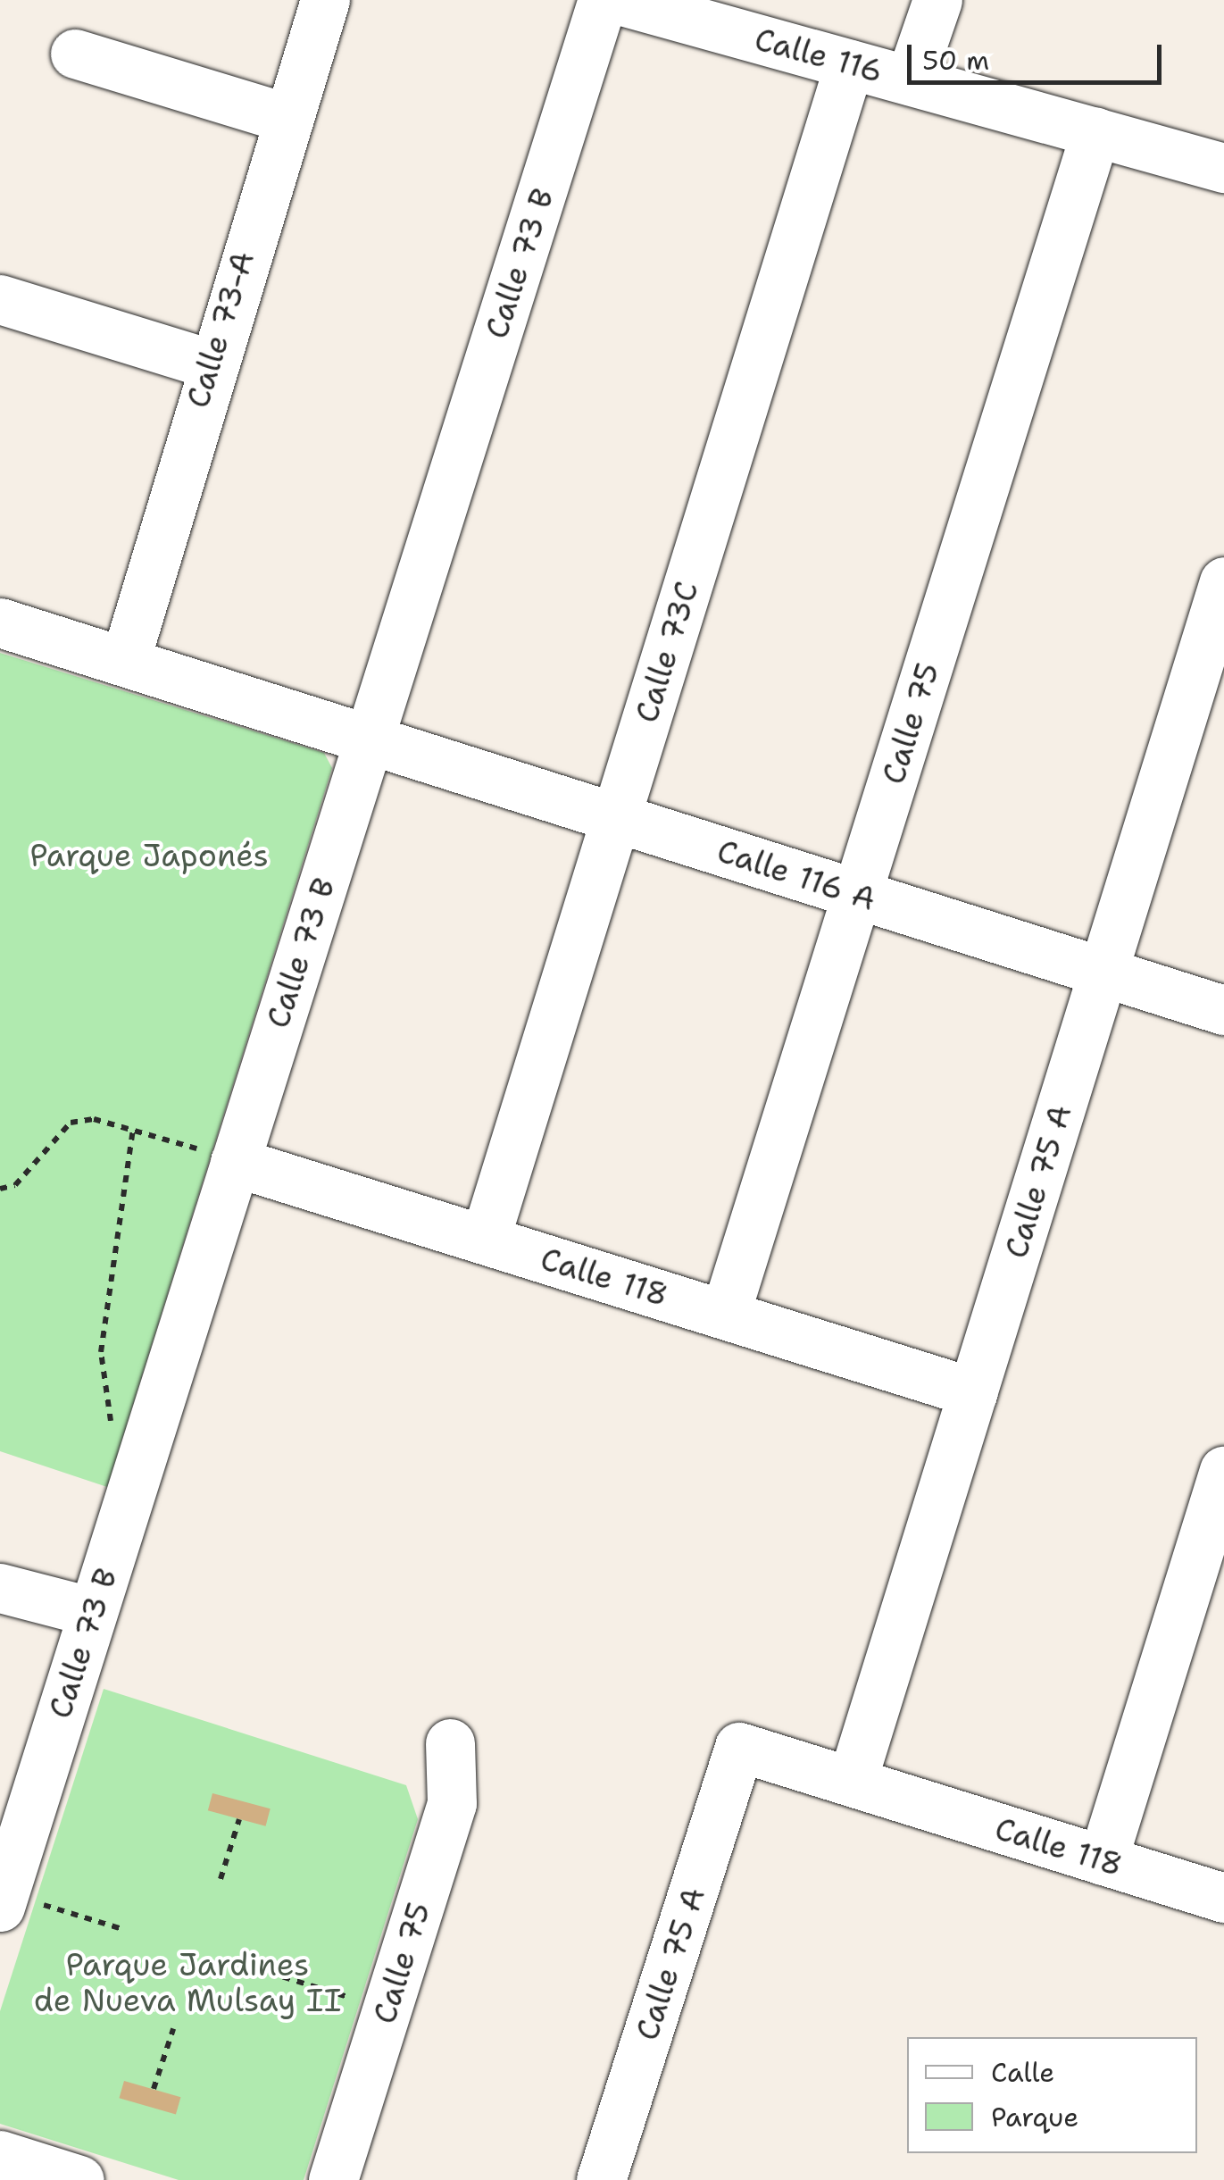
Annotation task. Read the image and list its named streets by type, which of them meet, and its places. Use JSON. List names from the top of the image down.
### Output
{
  "streets": {
    "street": [
      "Calle 116",
      "Calle 73 B",
      "Calle 73-A",
      "Calle 73C",
      "Calle 75",
      "Calle 116 A",
      "Calle 75 A",
      "Calle 118"
    ]
  },
  "crossings": [
    ["Calle 116", "Calle 73C"],
    ["Calle 116", "Calle 75"],
    ["Calle 73 B", "Calle 116 A"],
    ["Calle 73 B", "Calle 118"],
    ["Calle 73-A", "Calle 116 A"],
    ["Calle 73C", "Calle 116 A"],
    ["Calle 73C", "Calle 118"],
    ["Calle 75", "Calle 116 A"],
    ["Calle 75", "Calle 118"],
    ["Calle 116 A", "Calle 75 A"],
    ["Calle 75 A", "Calle 118"]
  ],
  "parks": ["Parque Japonés", "Parque Jardines de Nueva Mulsay II"],
  "legend": ["Calle", "Parque"],
  "scale_bar": "50 m"
}
